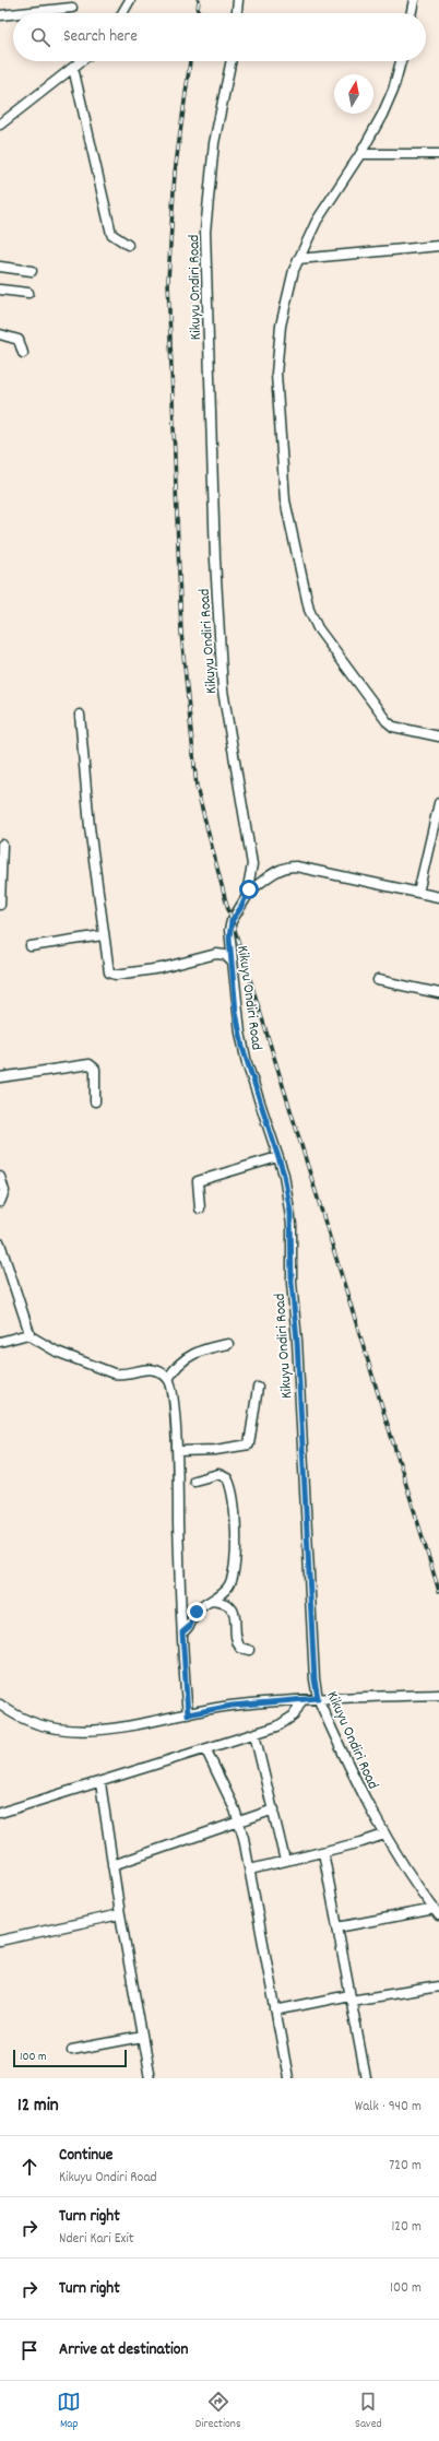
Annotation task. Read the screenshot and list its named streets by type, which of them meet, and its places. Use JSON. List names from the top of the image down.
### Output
{
  "streets": {
    "street": ["Kikuyu Ondiri Road"]
  },
  "scale_bar": "100 m",
  "north": "top",
  "page": {
    "search": "Search here",
    "scale": "100 m",
    "heading": ["12 min", "Walk · 940 m"],
    "list": [
      ["Continue", "Kikuyu Ondiri Road", "720 m"],
      ["Turn right", "Nderi Kari Exit", "120 m"],
      ["Turn right", "100 m"],
      "Arrive at destination"
    ],
    "nav": ["Map", "Directions", "Saved"]
  }
}
